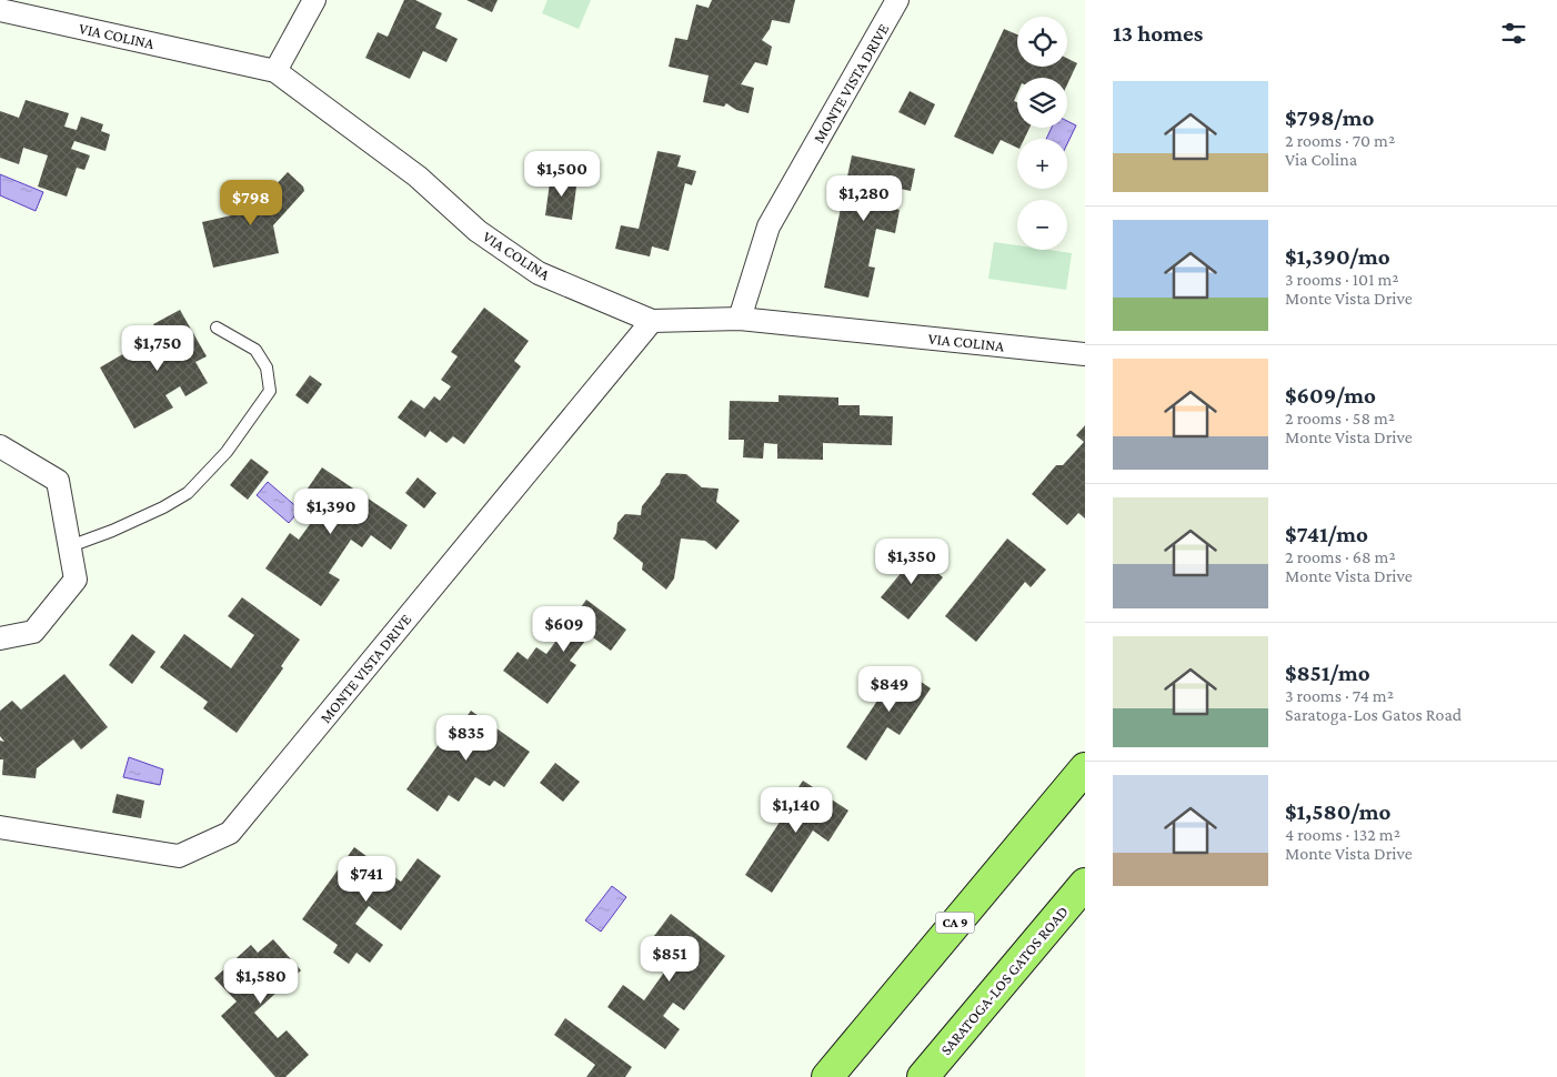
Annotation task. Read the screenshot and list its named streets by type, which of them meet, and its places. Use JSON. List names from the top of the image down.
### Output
{
  "streets": {
    "main road": ["CA 9", "SARATOGA-LOS GATOS ROAD"],
    "street": ["VIA COLINA", "MONTE VISTA DRIVE"]
  },
  "crossings": [
    ["VIA COLINA", "MONTE VISTA DRIVE"]
  ],
  "page": {
    "heading": "13 homes",
    "map_buttons": ["+", "−"],
    "list": [
      {
        "name": "$798/mo",
        "note": "2 rooms · 70 m² · Via Colina"
      },
      {
        "name": "$1,390/mo",
        "note": "3 rooms · 101 m² · Monte Vista Drive"
      },
      {
        "name": "$609/mo",
        "note": "2 rooms · 58 m² · Monte Vista Drive"
      },
      {
        "name": "$741/mo",
        "note": "2 rooms · 68 m² · Monte Vista Drive"
      },
      {
        "name": "$851/mo",
        "note": "3 rooms · 74 m² · Saratoga-Los Gatos Road"
      },
      {
        "name": "$1,580/mo",
        "note": "4 rooms · 132 m² · Monte Vista Drive"
      }
    ],
    "price": [
      "$1,500",
      "$1,280",
      "$798",
      "$1,750",
      "$1,390",
      "$1,350",
      "$609",
      "$849",
      "$835",
      "$1,140",
      "$741",
      "$851",
      "$1,580"
    ]
  }
}
